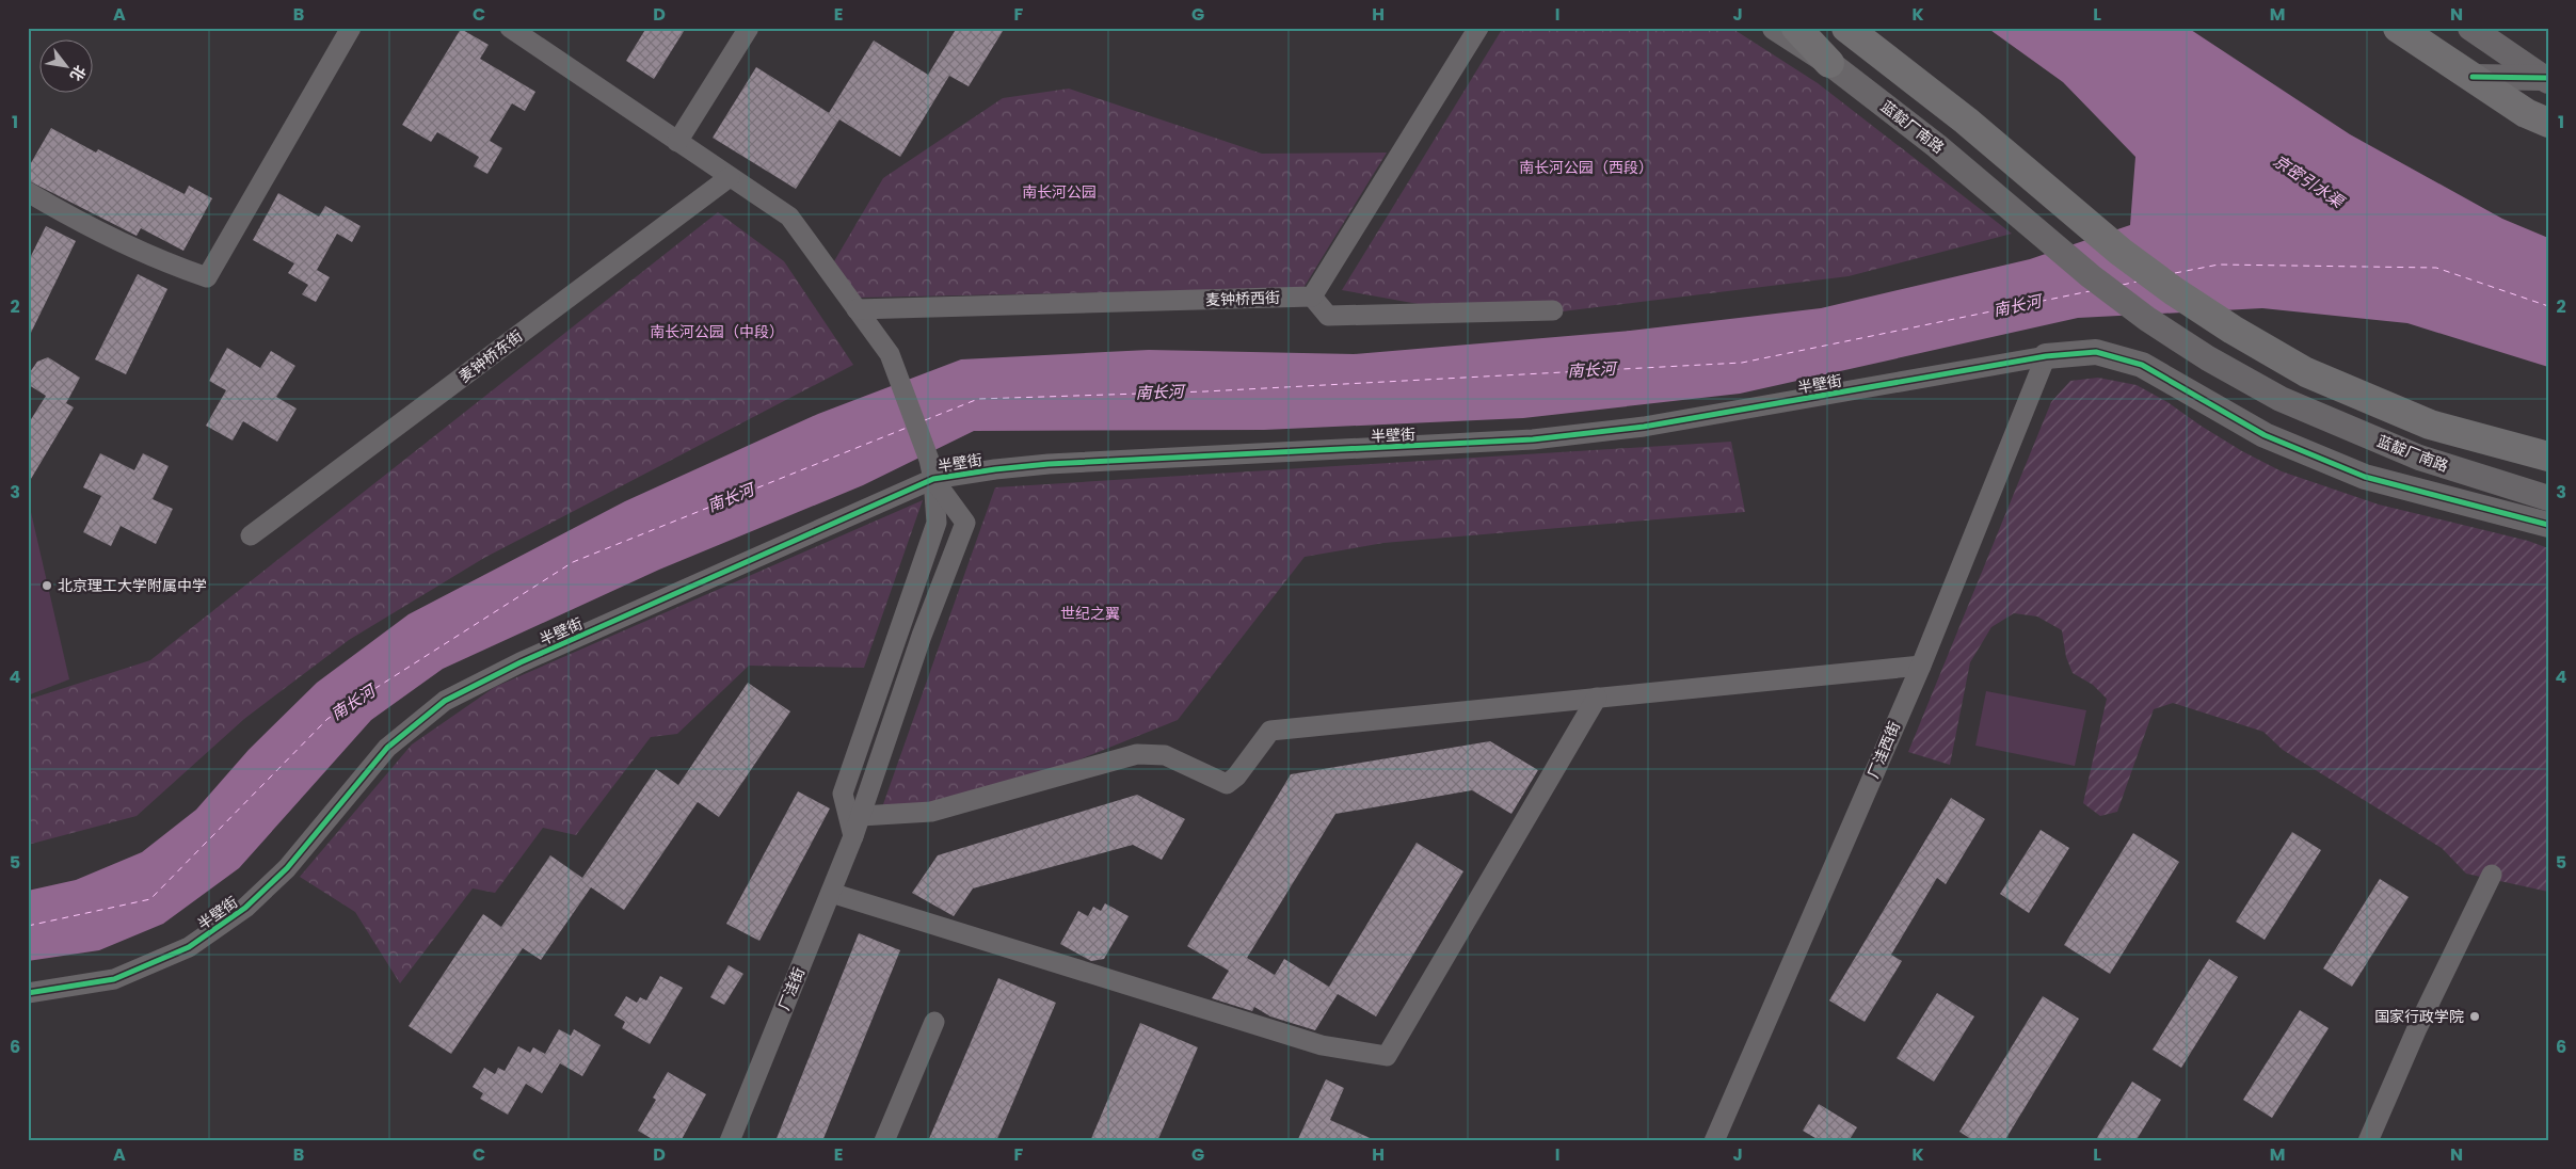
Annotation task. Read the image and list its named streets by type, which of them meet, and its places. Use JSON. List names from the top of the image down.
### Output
{
  "streets": {
    "street": [
      "蓝靛厂南路",
      "麦钟桥西街",
      "麦钟桥东街",
      "半壁街",
      "厂洼西街",
      "厂洼街"
    ]
  },
  "crossings": [
    ["半壁街", "厂洼西街"],
    ["半壁街", "厂洼街"]
  ],
  "water": ["京密引水渠", "南长河"],
  "parks": [
    "南长河公园（西段）",
    "南长河公园",
    "南长河公园（中段）",
    "世纪之翼"
  ],
  "places": ["北京理工大学附属中学", "国家行政学院"],
  "north": "bottom right",
  "grid": {
    "columns": [
      "A",
      "B",
      "C",
      "D",
      "E",
      "F",
      "G",
      "H",
      "I",
      "J",
      "K",
      "L",
      "M",
      "N"
    ],
    "rows": [
      "1",
      "2",
      "3",
      "4",
      "5",
      "6"
    ]
  }
}
